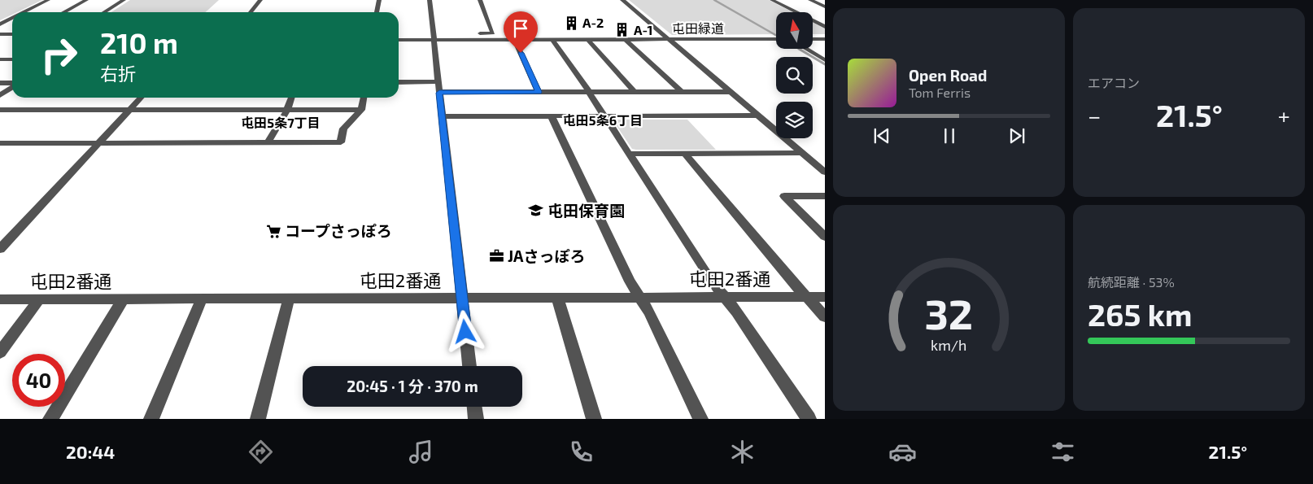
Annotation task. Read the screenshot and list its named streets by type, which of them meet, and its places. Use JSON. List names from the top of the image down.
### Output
{
  "streets": {
    "street": ["屯田緑道", "屯田2番通"]
  },
  "districts": ["屯田5条6丁目", "屯田5条7丁目"],
  "places": {
    "building": ["A-2", "A-1"],
    "school or university": ["屯田保育園"],
    "supermarket": ["コープさっぽろ"],
    "office": ["JAさっぽろ"]
  },
  "north": "top",
  "page": {
    "tile": [
      "エアコン",
      ["航続距離 · 53%", "265 km"]
    ],
    "turn": ["210 m", "右折"],
    "song": ["Open Road", "Tom Ferris"],
    "heat": ["−", "21.5°", "+"],
    "limit": "40",
    "trip": "20:45 · 1 分 · 370 m",
    "tabs": ["20:44", "21.5°"],
    "gauge": ["32", "km/h"]
  }
}
